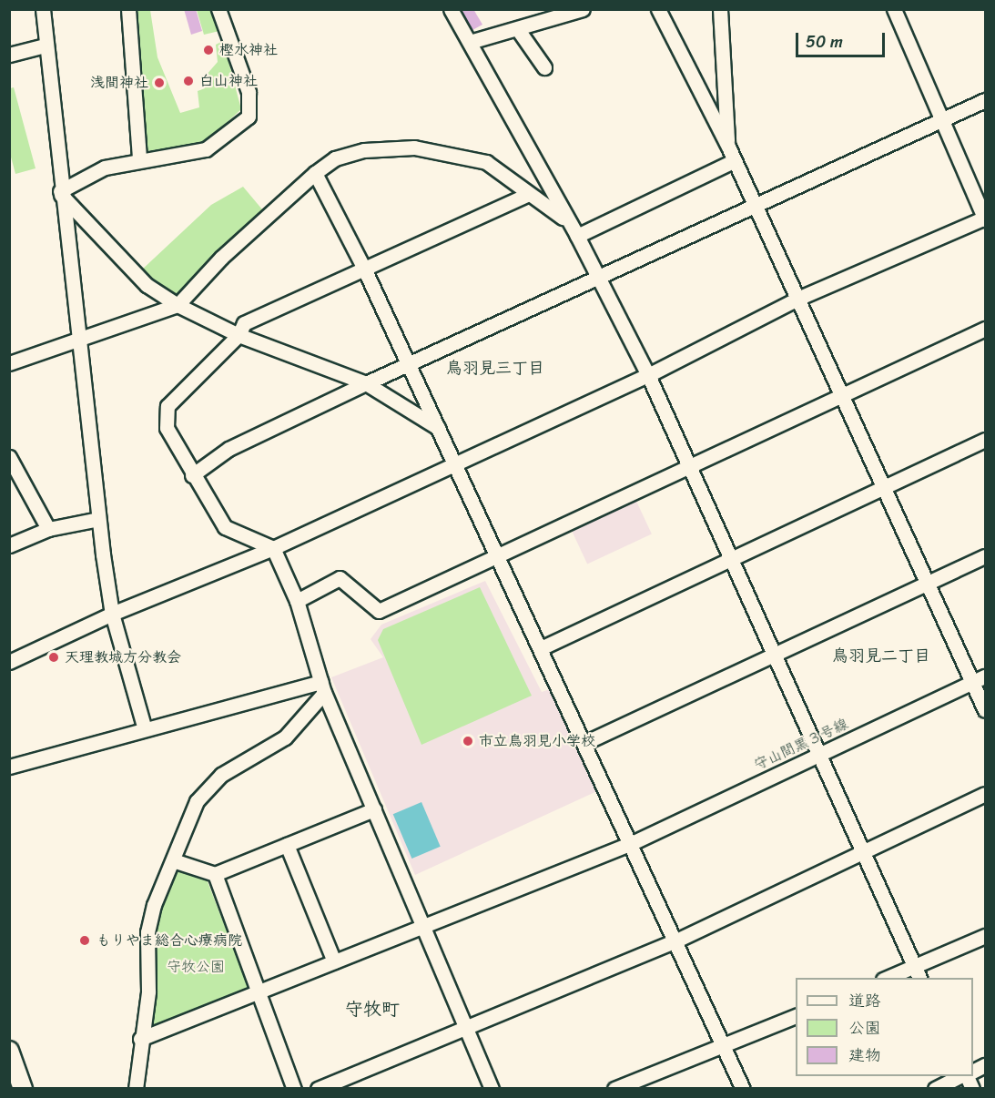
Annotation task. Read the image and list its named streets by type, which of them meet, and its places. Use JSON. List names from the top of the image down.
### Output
{
  "streets": {
    "street": ["守山間黒３号線"]
  },
  "districts": ["鳥羽見三丁目", "鳥羽見二丁目", "守牧町"],
  "parks": ["守牧公園"],
  "places": [
    "樫水神社",
    "白山神社",
    "浅間神社",
    "天理教城方分教会",
    "市立鳥羽見小学校",
    "もりやま総合心療病院"
  ],
  "legend": ["道路", "公園", "建物"],
  "scale_bar": "50 m"
}
